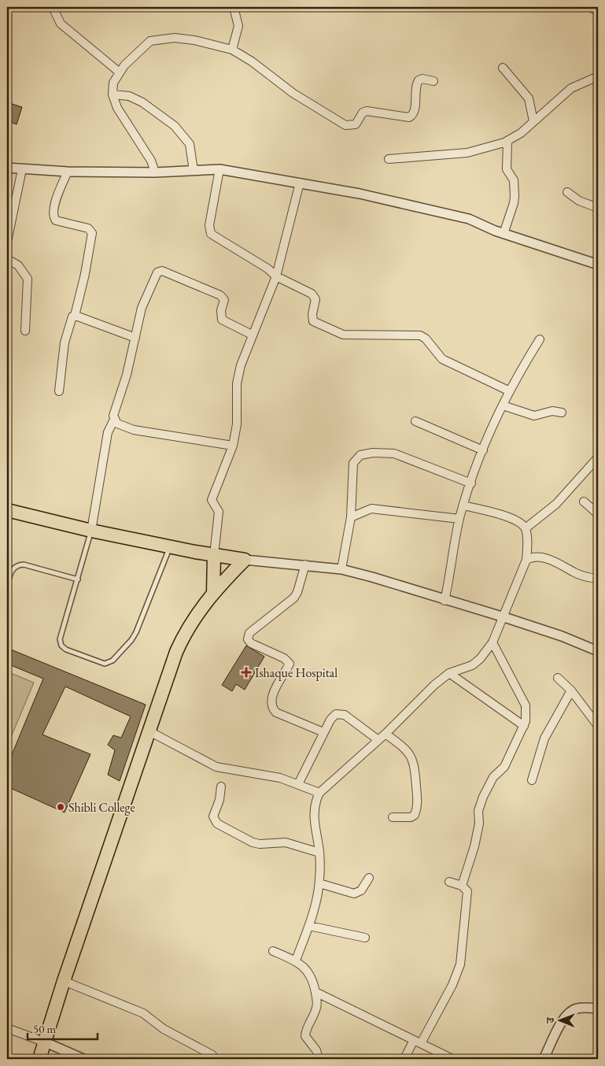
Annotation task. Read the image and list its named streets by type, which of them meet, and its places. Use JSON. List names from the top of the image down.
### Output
{
  "places": {
    "health": ["Ishaque Hospital"],
    "other": ["Shibli College"]
  },
  "scale_bar": "50 m",
  "north": "left"
}
